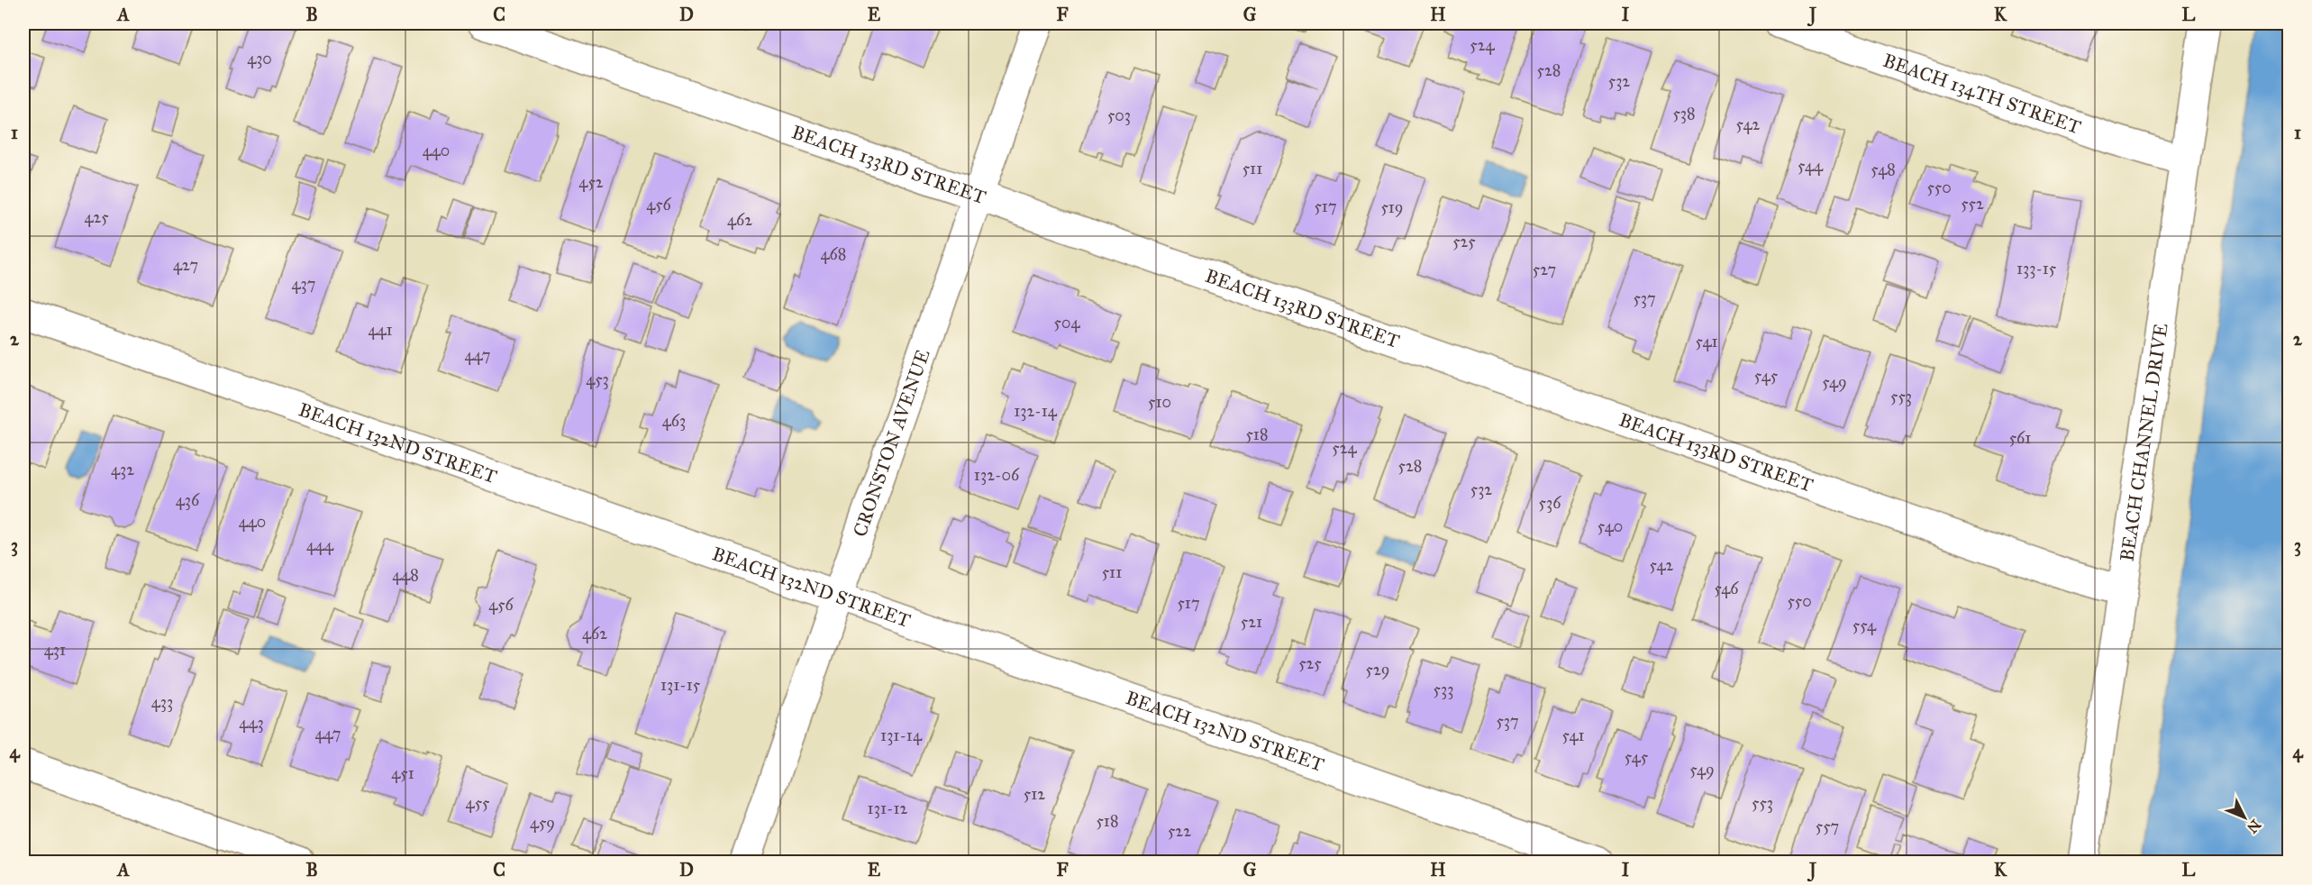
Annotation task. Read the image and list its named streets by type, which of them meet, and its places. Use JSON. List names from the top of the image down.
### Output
{
  "streets": {
    "street": [
      "BEACH 134TH STREET",
      "BEACH 133RD STREET",
      "BEACH 132ND STREET",
      "CRONSTON AVENUE",
      "BEACH CHANNEL DRIVE"
    ]
  },
  "crossings": [
    ["BEACH 134TH STREET", "BEACH CHANNEL DRIVE"],
    ["BEACH 133RD STREET", "CRONSTON AVENUE"],
    ["BEACH 133RD STREET", "BEACH CHANNEL DRIVE"],
    ["BEACH 132ND STREET", "CRONSTON AVENUE"]
  ],
  "house_numbers": [
    "524",
    "430",
    "528",
    "532",
    "538",
    "503",
    "542",
    "440",
    "544",
    "511",
    "548",
    "452",
    "550",
    "552",
    "456",
    "517",
    "519",
    "425",
    "462",
    "525",
    "468",
    "427",
    "133-15",
    "527",
    "437",
    "537",
    "504",
    "441",
    "541",
    "447",
    "545",
    "453",
    "549",
    "553",
    "510",
    "132-14",
    "463",
    "518",
    "561",
    "524",
    "528",
    "432",
    "132-06",
    "532",
    "436",
    "536",
    "440",
    "540",
    "444",
    "542",
    "511",
    "448",
    "546",
    "550",
    "517",
    "456",
    "521",
    "554",
    "462",
    "431",
    "525",
    "529",
    "131-15",
    "533",
    "433",
    "537",
    "443",
    "447",
    "131-14",
    "541",
    "545",
    "549",
    "451",
    "512",
    "455",
    "553",
    "131-12",
    "518",
    "459",
    "557",
    "522"
  ],
  "north": "bottom right",
  "grid": {
    "columns": [
      "A",
      "B",
      "C",
      "D",
      "E",
      "F",
      "G",
      "H",
      "I",
      "J",
      "K",
      "L"
    ],
    "rows": [
      "1",
      "2",
      "3",
      "4"
    ]
  }
}
